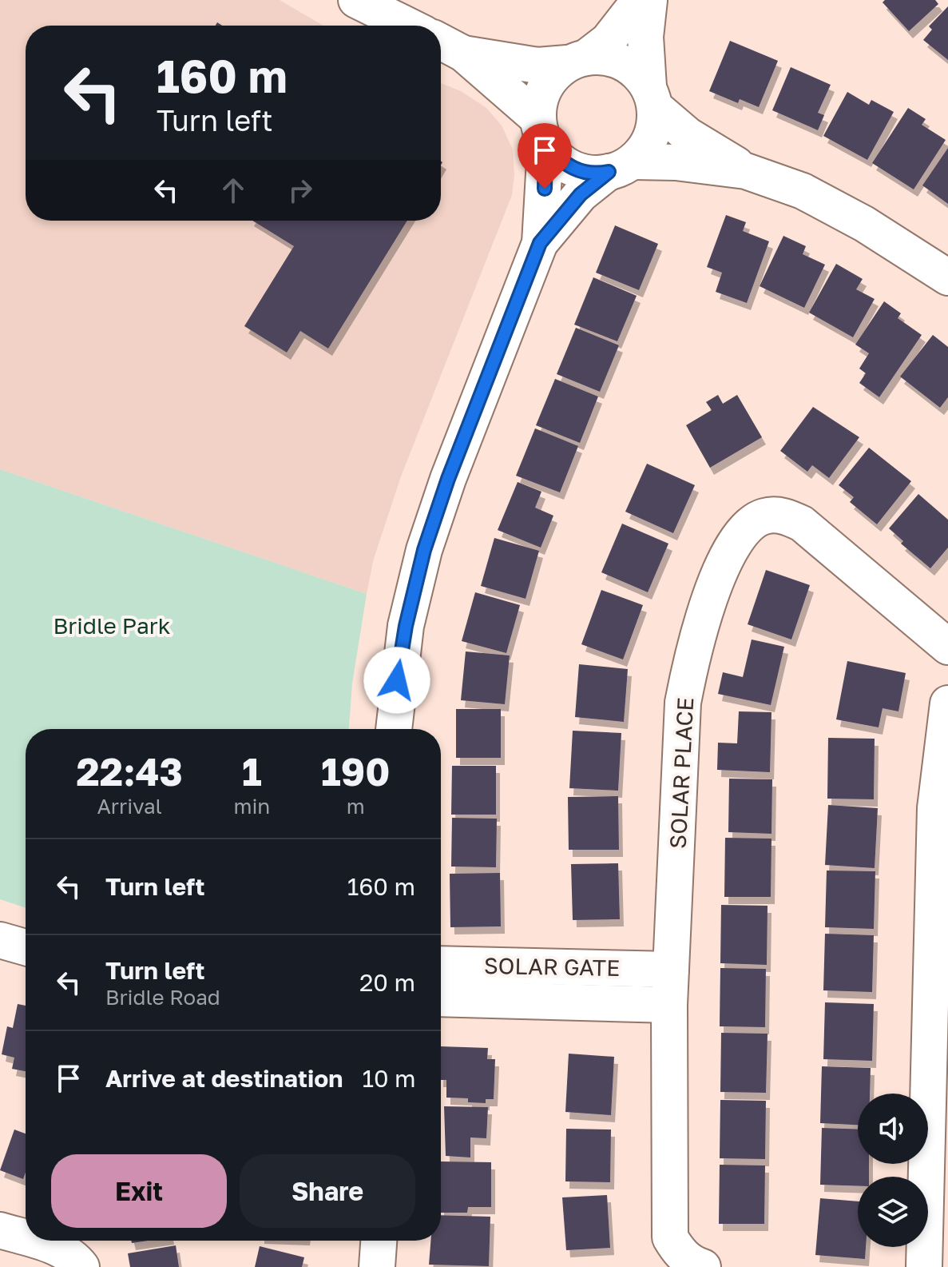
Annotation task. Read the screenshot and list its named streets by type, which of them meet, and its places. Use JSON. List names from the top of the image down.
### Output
{
  "streets": {
    "street": ["SOLAR PLACE", "SOLAR GATE"]
  },
  "crossings": [
    ["SOLAR PLACE", "SOLAR GATE"]
  ],
  "parks": ["Bridle Park"],
  "page": {
    "turn": ["160 m", "Turn left"],
    "eta": [
      "22:43",
      "Arrival",
      "1",
      "min",
      "190",
      "m"
    ],
    "list": [
      {
        "name": "Turn left",
        "value": "160 m"
      },
      {
        "name": "Turn left",
        "note": "Bridle Road",
        "value": "20 m"
      },
      {
        "name": "Arrive at destination",
        "value": "10 m"
      }
    ],
    "buttons": ["Exit", "Share"]
  }
}
